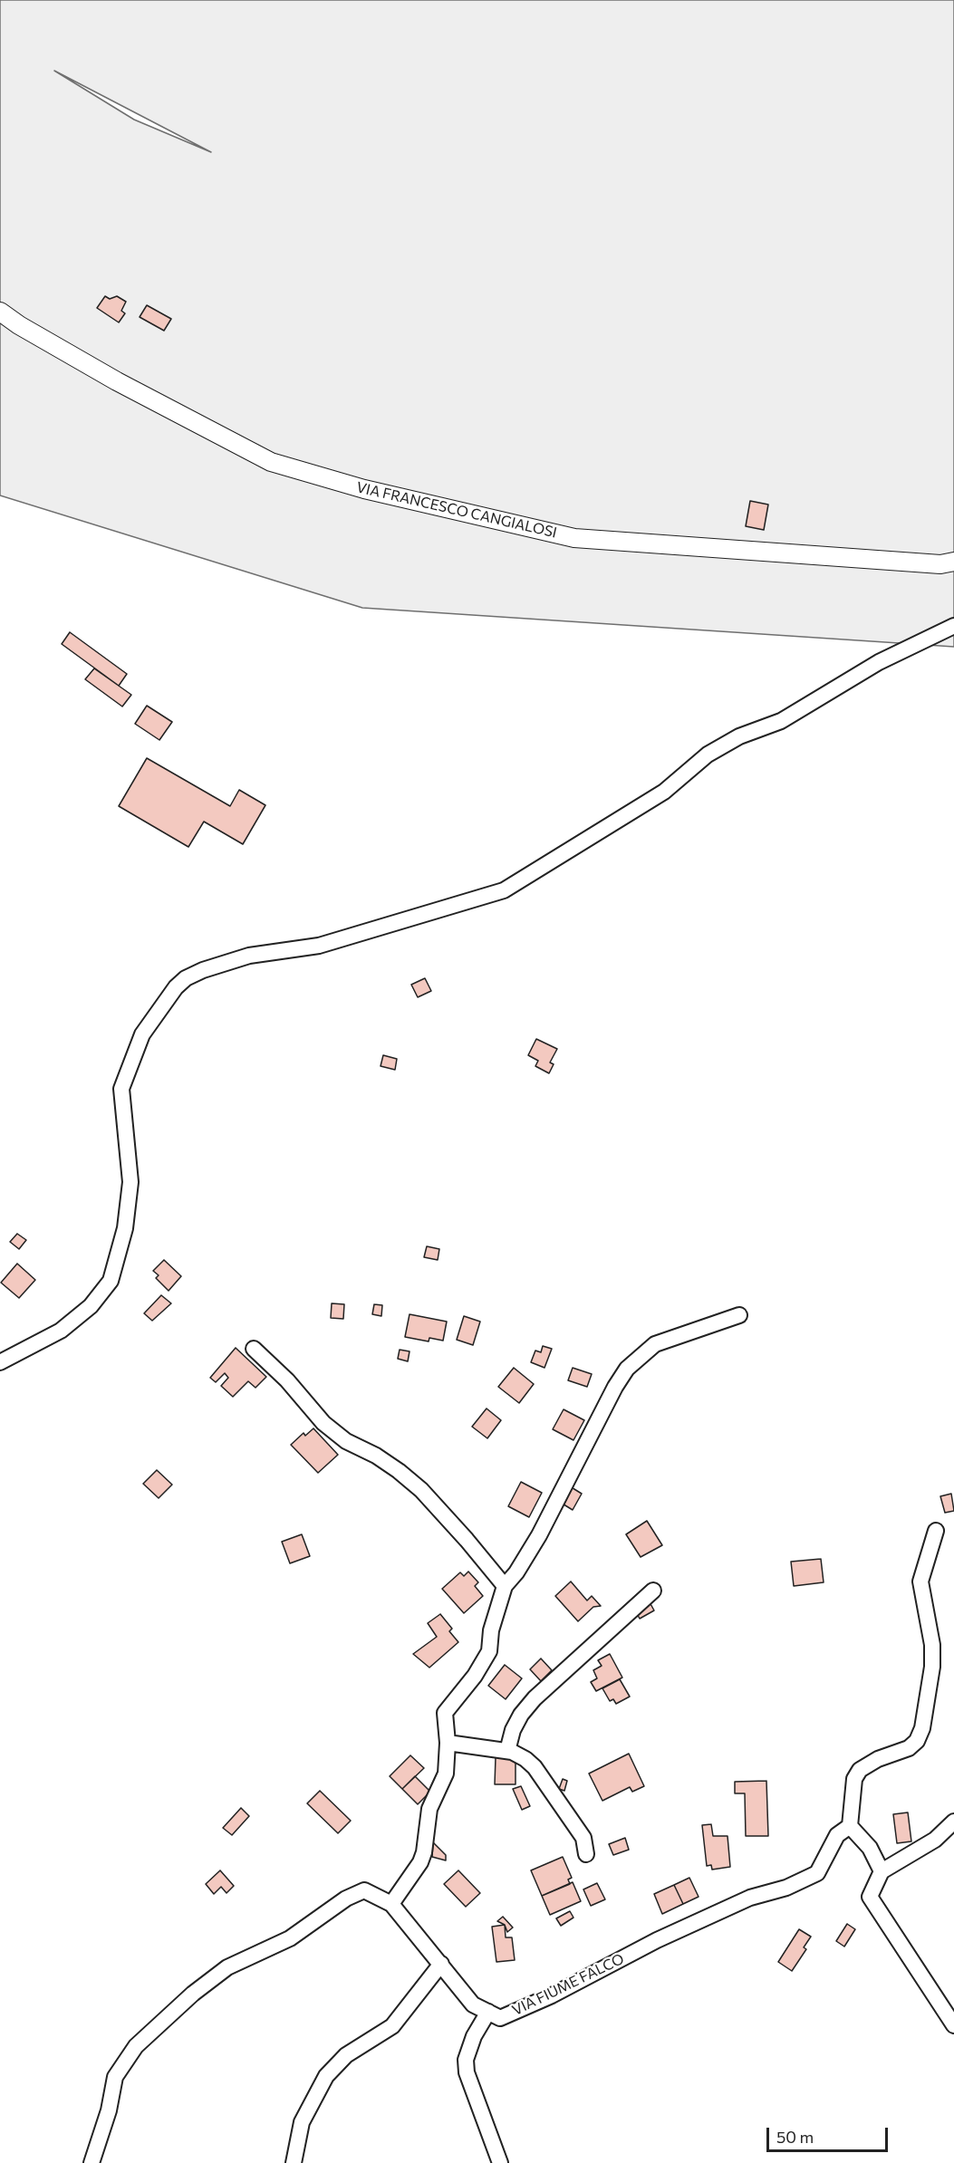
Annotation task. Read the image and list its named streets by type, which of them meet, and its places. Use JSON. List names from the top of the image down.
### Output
{
  "streets": {
    "street": ["VIA FRANCESCO CANGIALOSI", "VIA FIUME FALCO"]
  },
  "scale_bar": "50 m"
}
